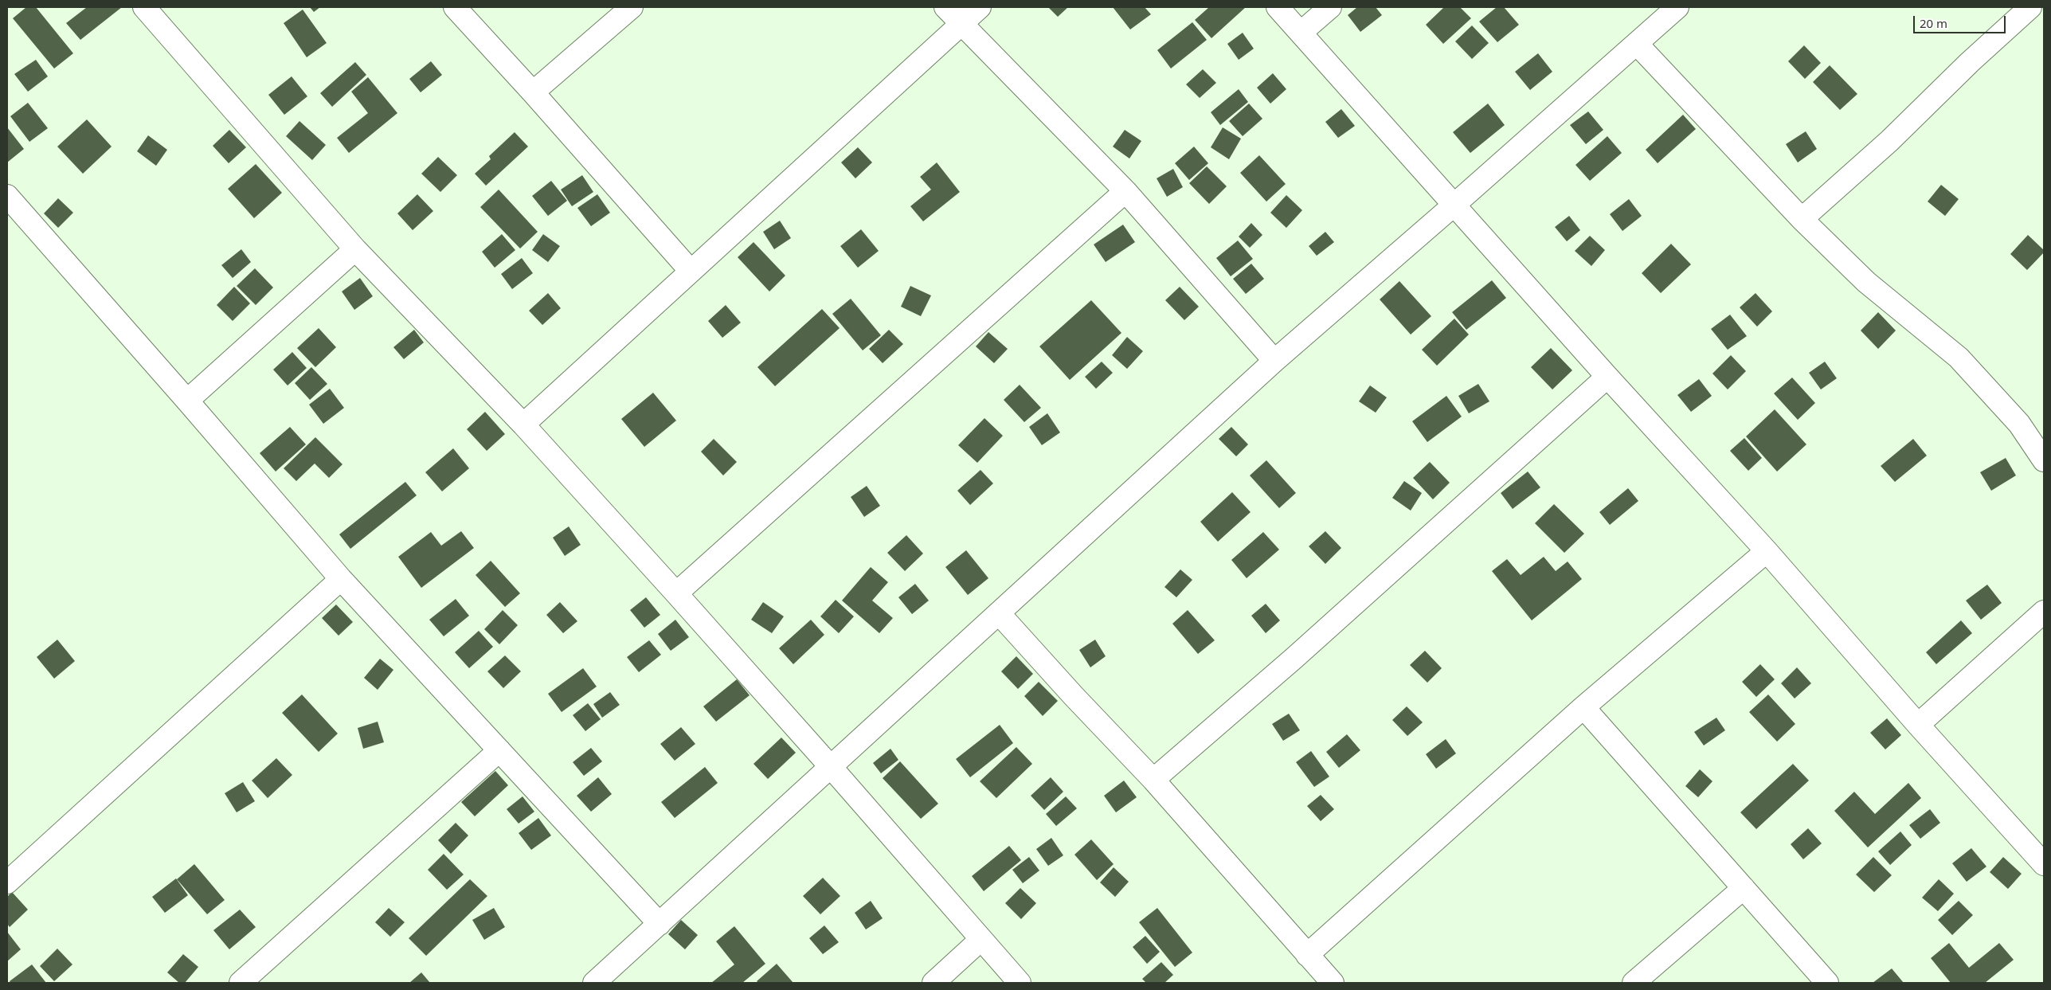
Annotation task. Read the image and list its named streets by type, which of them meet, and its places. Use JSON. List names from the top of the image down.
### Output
{
  "scale_bar": "20 m"
}
